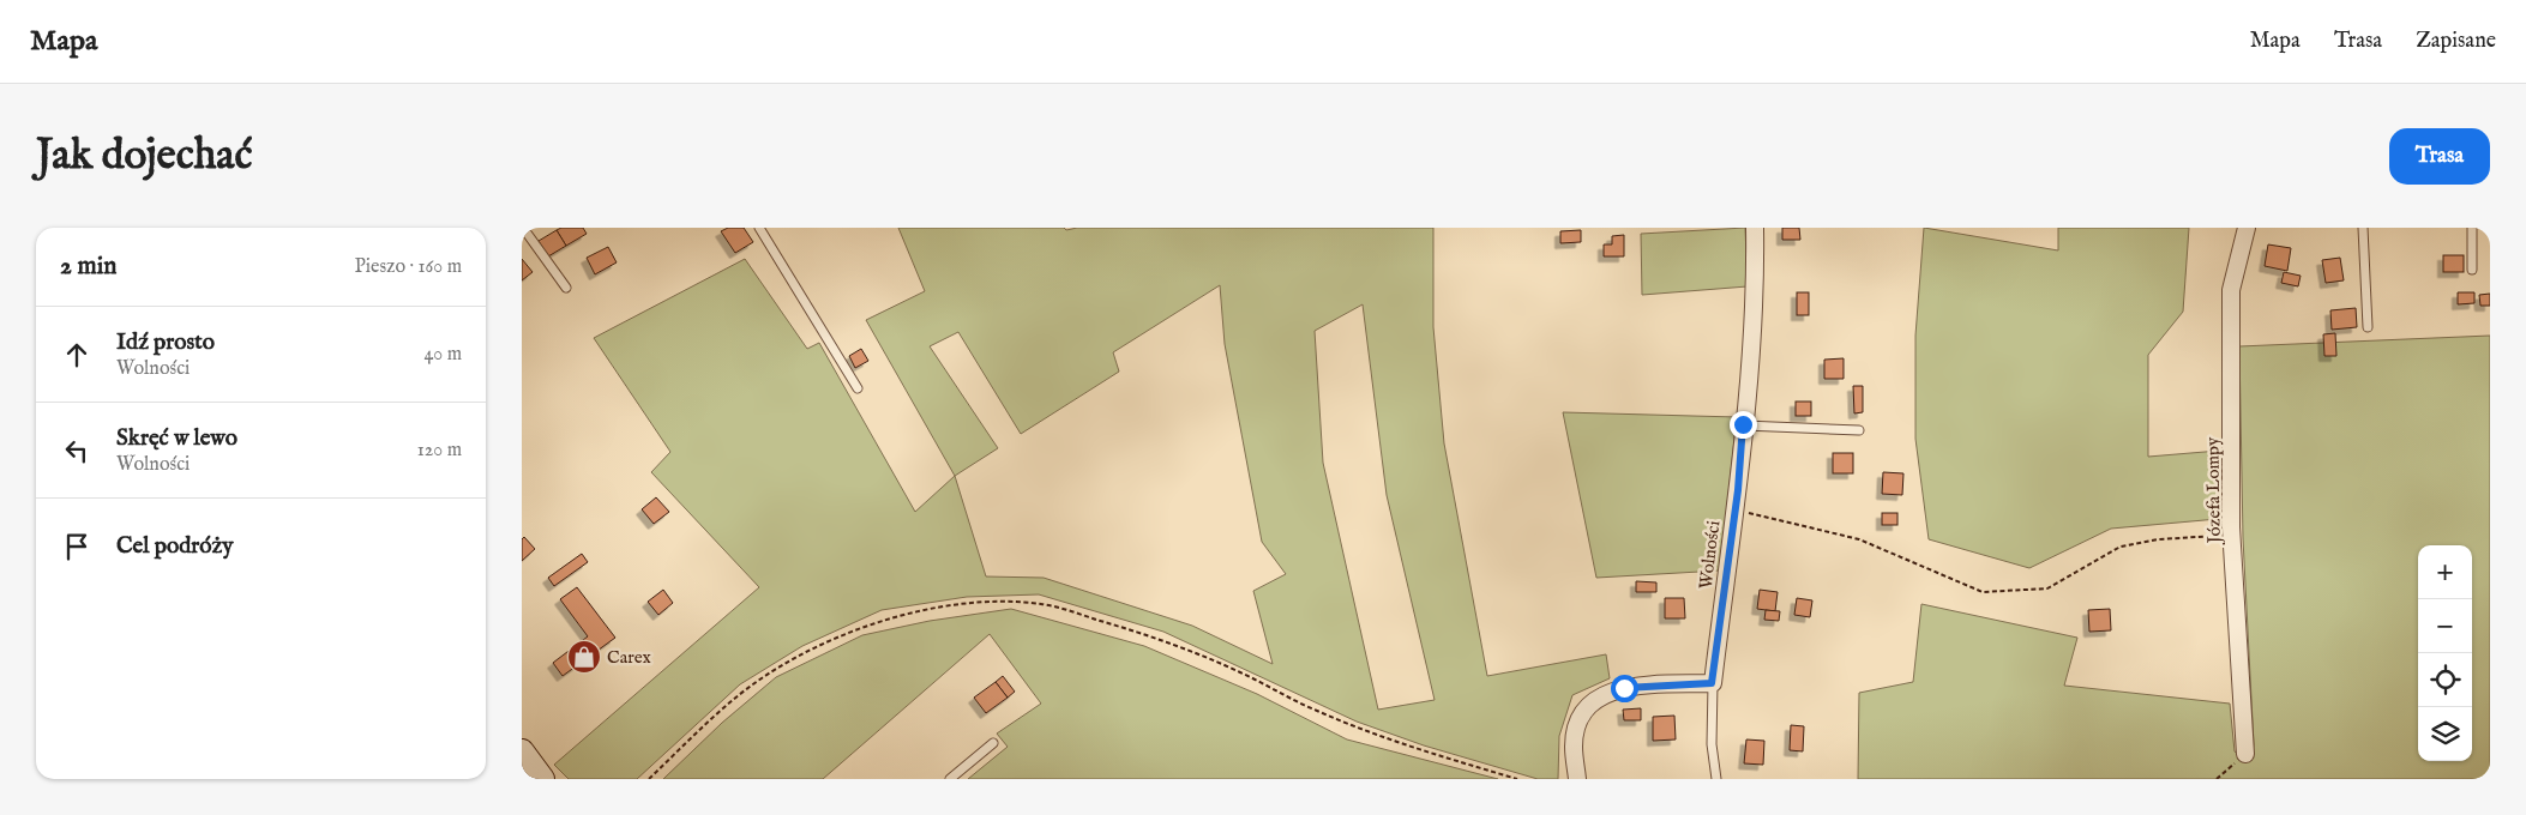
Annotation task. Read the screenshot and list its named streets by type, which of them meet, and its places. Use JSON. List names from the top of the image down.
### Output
{
  "streets": {
    "street": ["Józefa Lompy", "Wolności"]
  },
  "places": {
    "shop": ["Carex"]
  },
  "page": {
    "header": "Mapa",
    "nav": ["Mapa", "Trasa", "Zapisane"],
    "buttons": "Trasa",
    "title": "Jak dojechać",
    "heading": ["2 min", "Pieszo · 160 m"],
    "list": [
      ["Idź prosto", "Wolności", "40 m"],
      ["Skręć w lewo", "Wolności", "120 m"],
      "Cel podróży"
    ],
    "map_buttons": ["+", "−"]
  }
}
